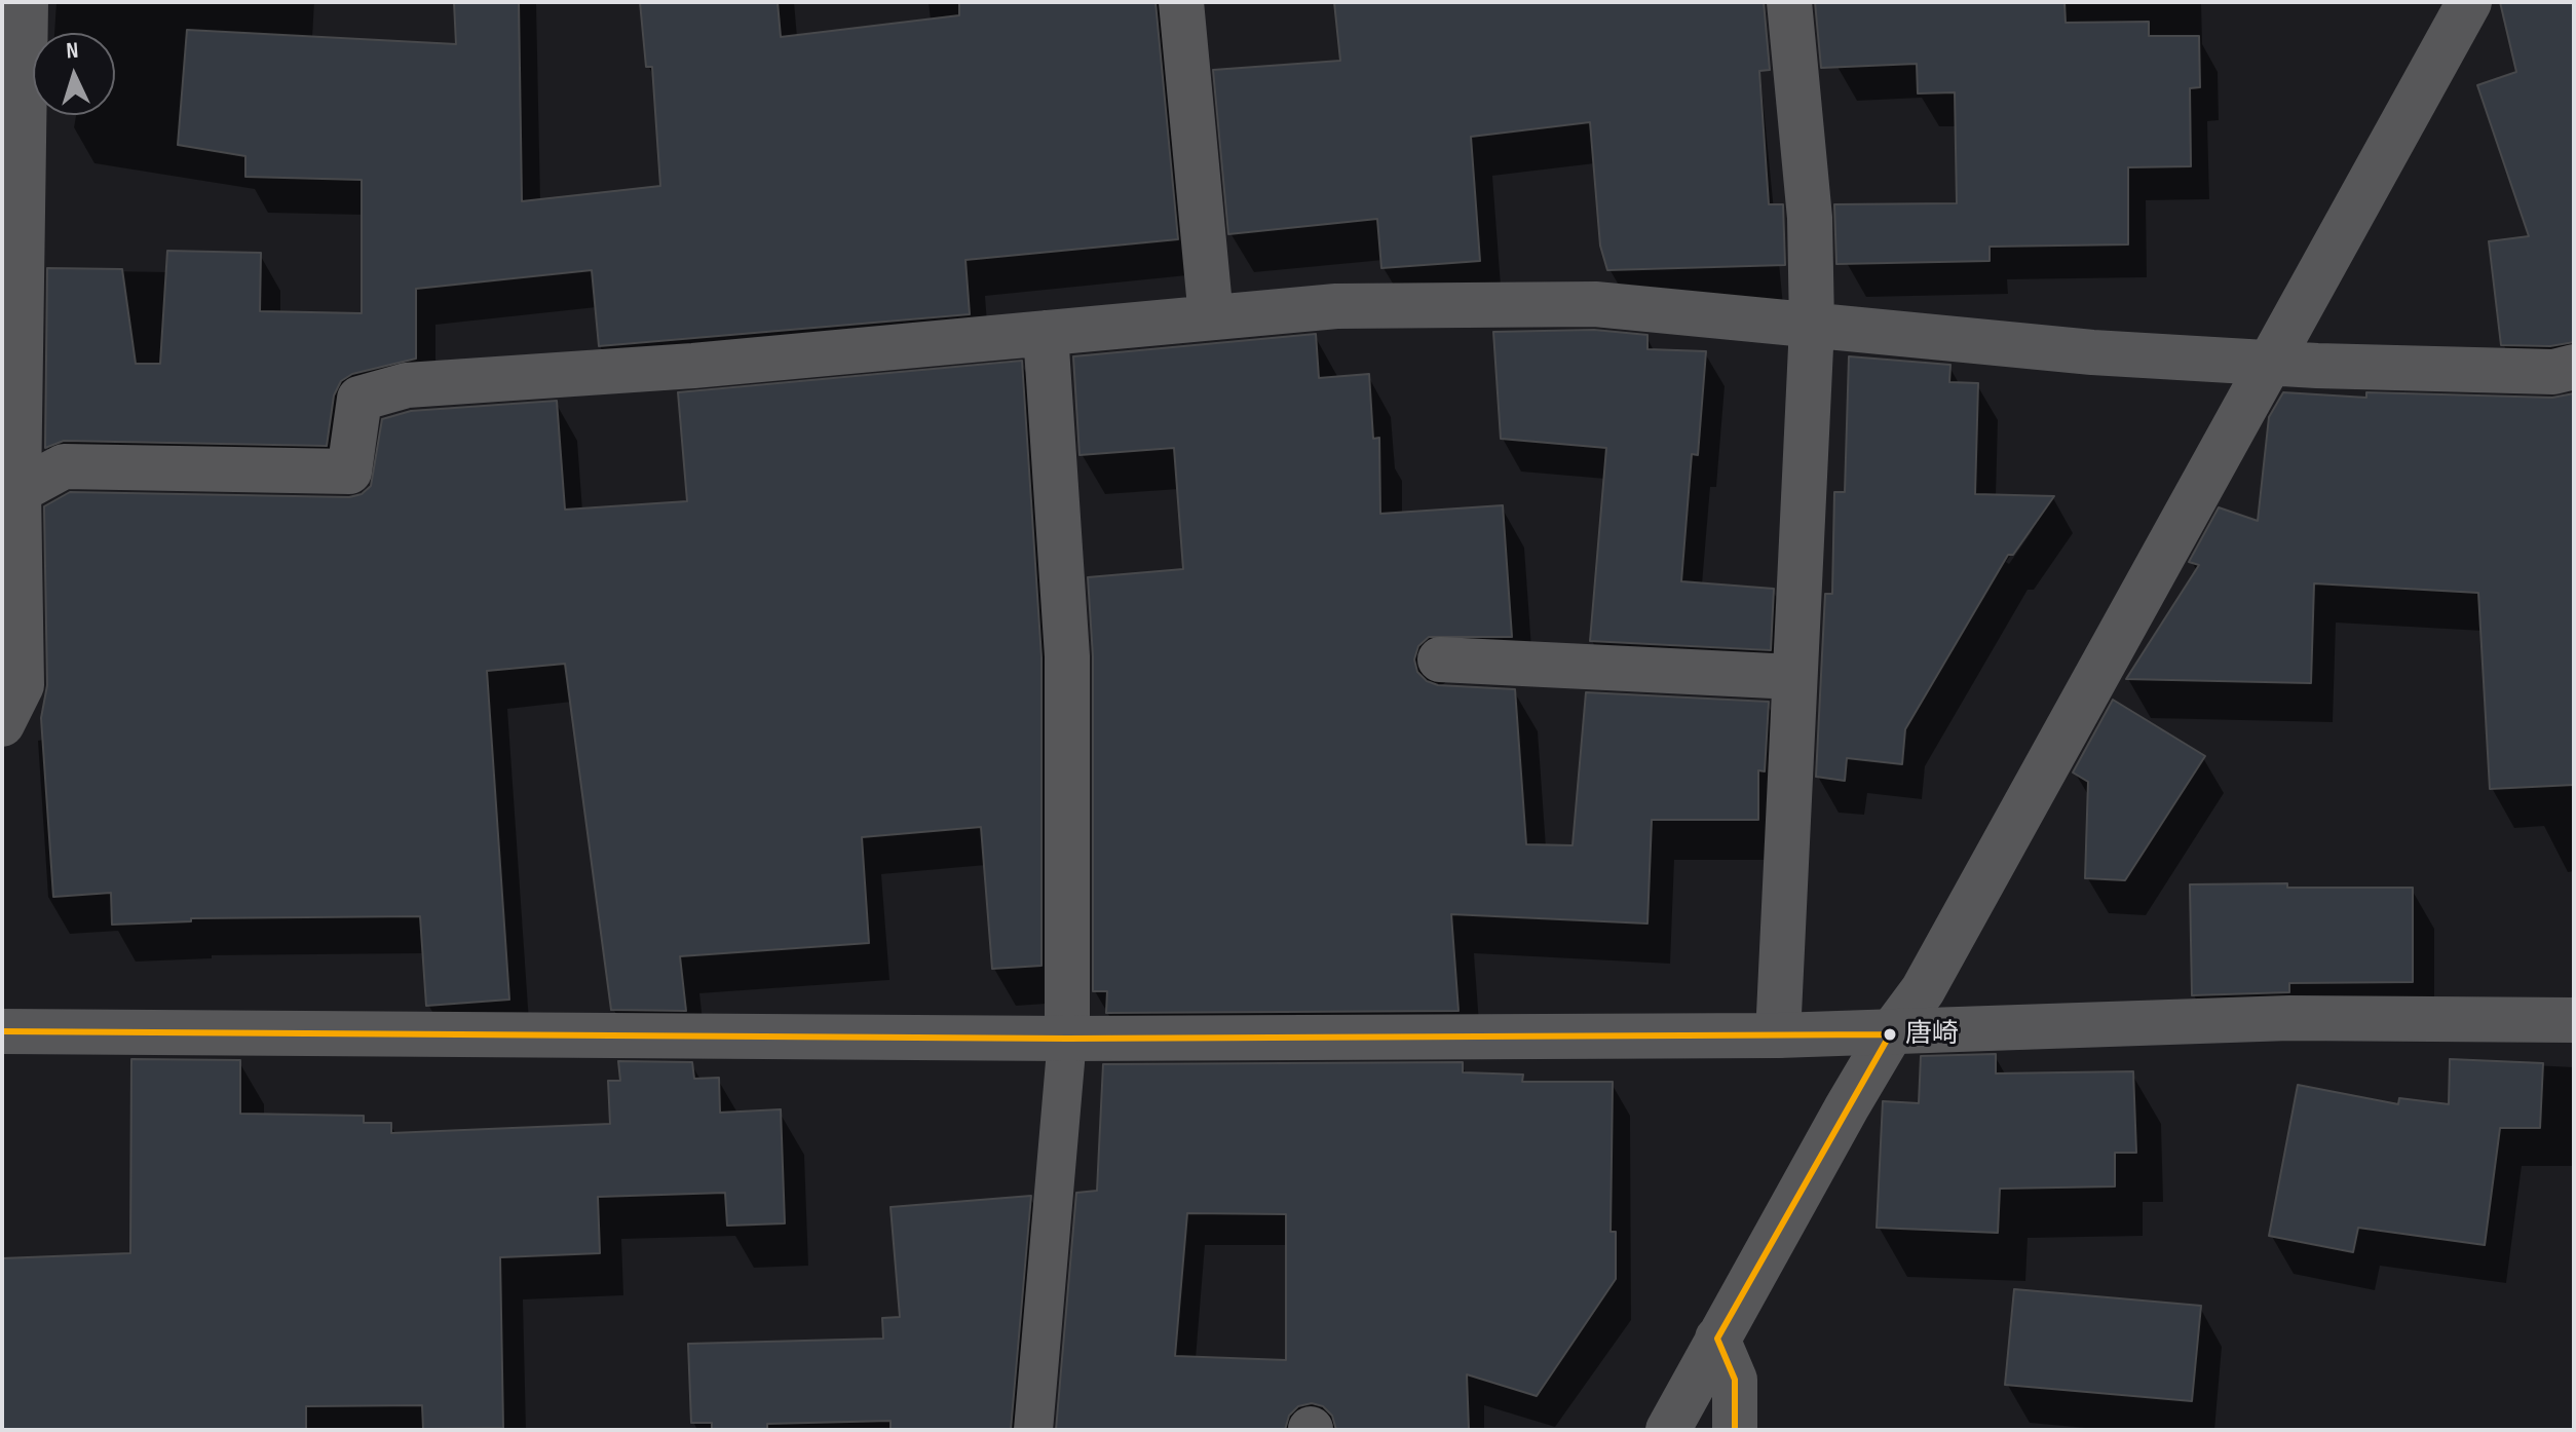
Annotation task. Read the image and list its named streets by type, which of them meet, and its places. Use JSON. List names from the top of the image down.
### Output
{
  "places": ["唐崎"],
  "north": "top"
}
